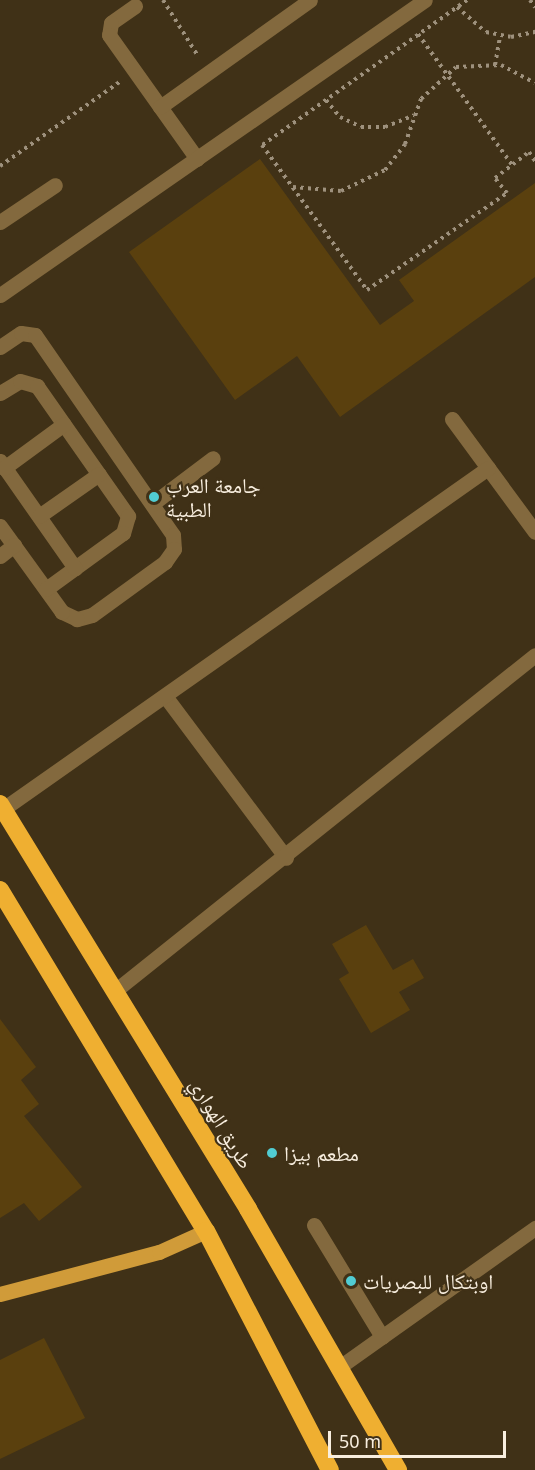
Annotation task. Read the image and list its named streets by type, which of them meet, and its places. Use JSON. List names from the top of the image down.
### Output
{
  "streets": {
    "highway": ["طريق الهواري"]
  },
  "places": ["جامعة العرب الطبية", "مطعم بيزا", "اوبتكال للبصريات"],
  "scale_bar": "50 m"
}
